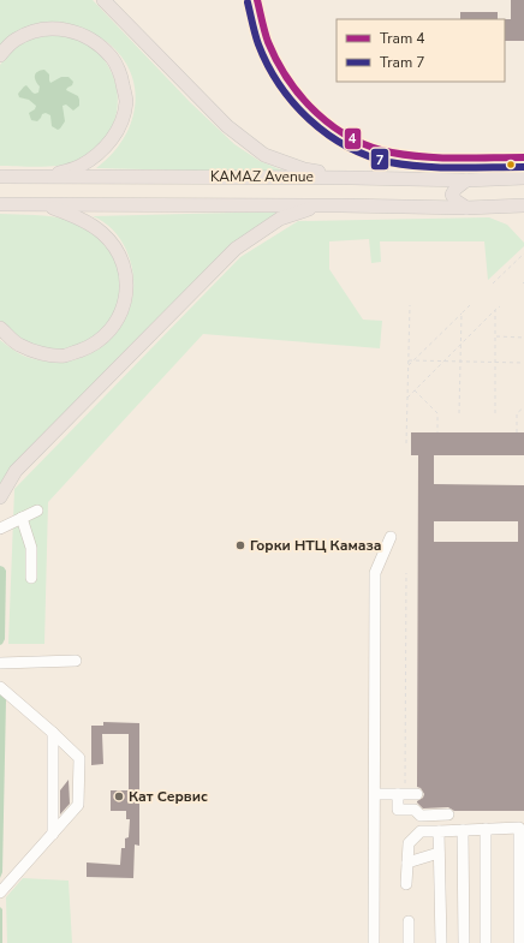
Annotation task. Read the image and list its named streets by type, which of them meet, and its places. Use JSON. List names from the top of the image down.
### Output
{
  "streets": {
    "main road": ["KAMAZ Avenue"]
  },
  "places": ["Горки НТЦ Камаза", "Кат Сервис"],
  "lines": ["tram line 4", "tram line 7"],
  "legend": ["Tram 4", "Tram 7"]
}
